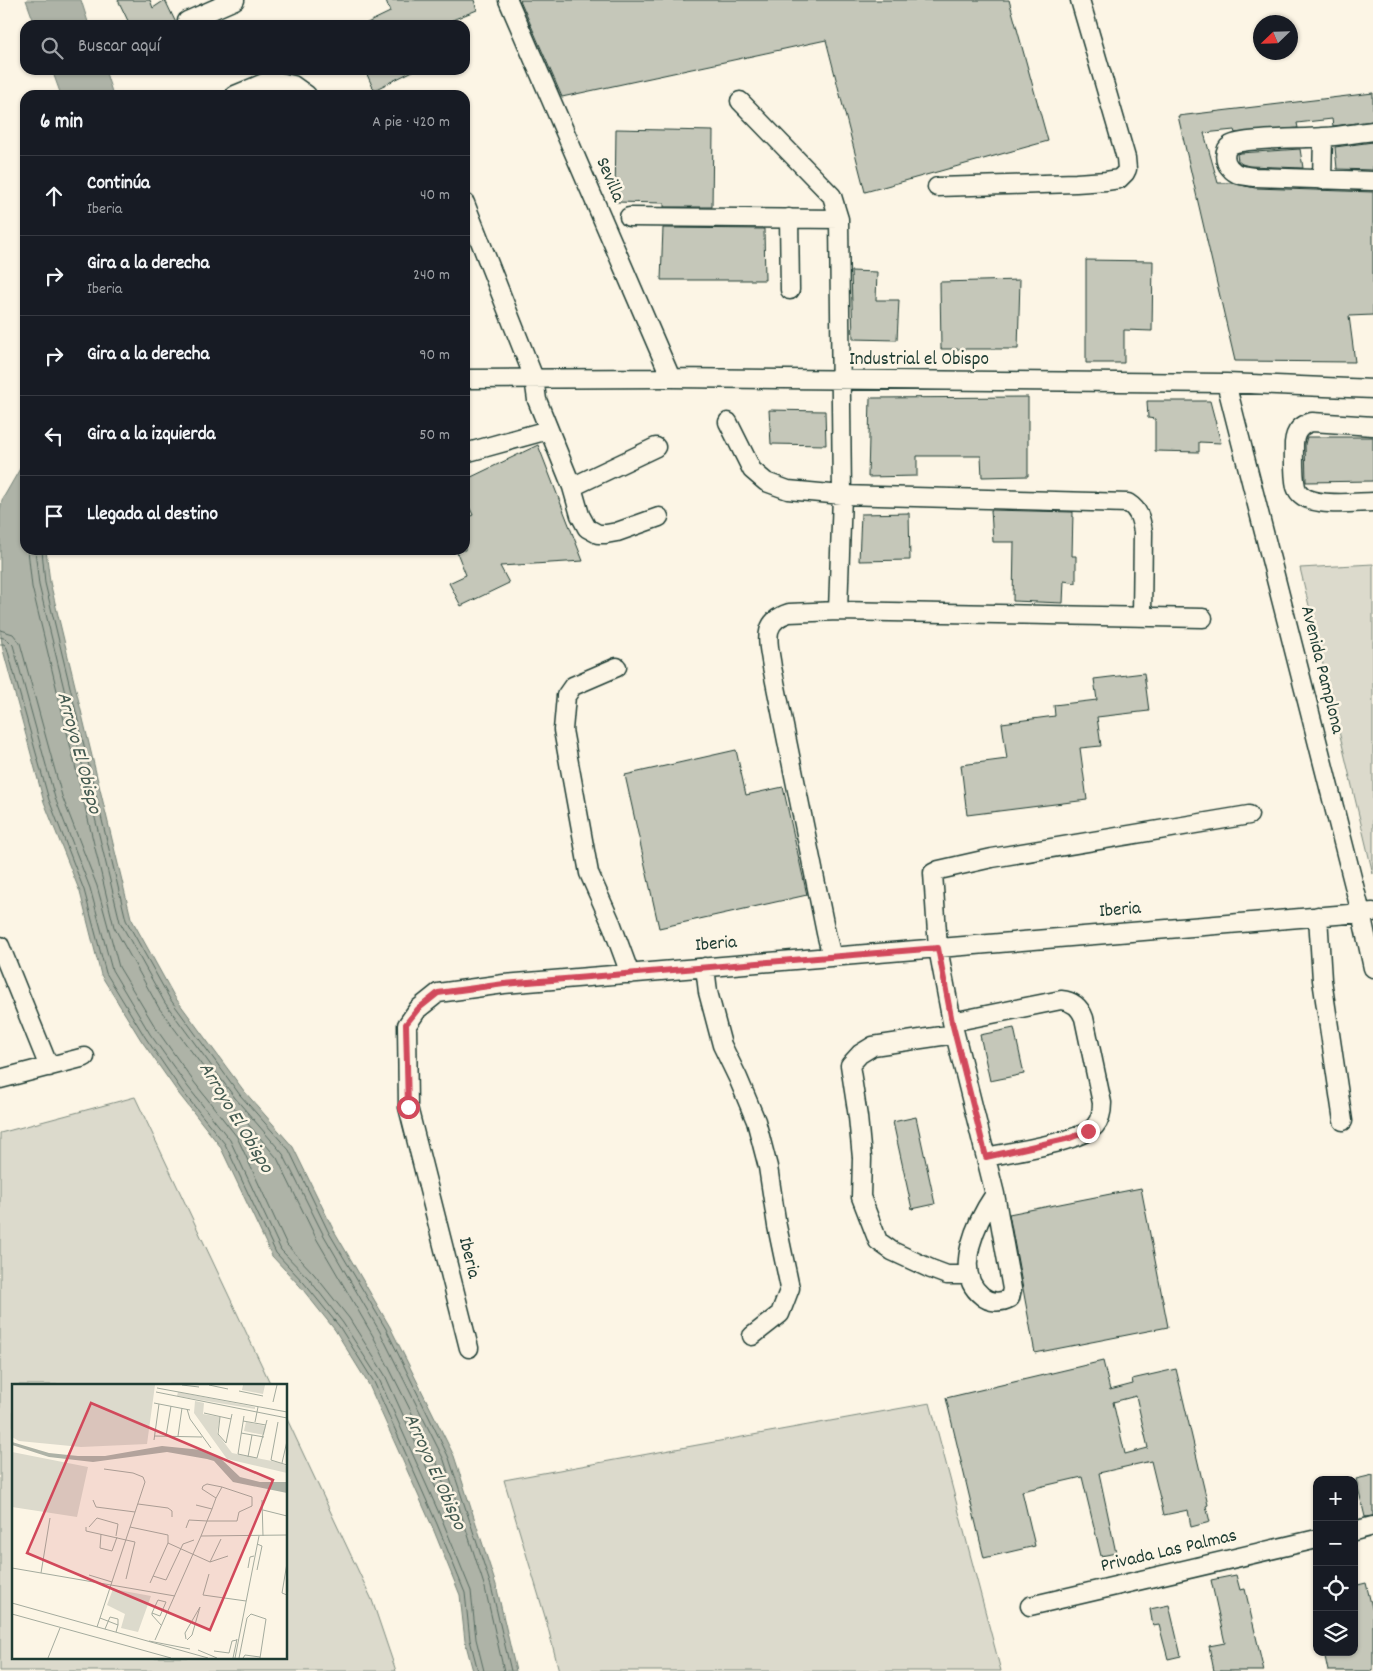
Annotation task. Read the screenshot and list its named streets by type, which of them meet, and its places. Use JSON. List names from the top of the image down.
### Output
{
  "streets": {
    "street": [
      "Sevilla",
      "Industrial el Obispo",
      "Avenida Pamplona",
      "Iberia",
      "Privada Las Palmas"
    ]
  },
  "crossings": [
    ["Sevilla", "Industrial el Obispo"],
    ["Industrial el Obispo", "Avenida Pamplona"],
    ["Avenida Pamplona", "Iberia"]
  ],
  "water": ["Arroyo El Obispo"],
  "north": "bottom left",
  "page": {
    "search": "Buscar aquí",
    "heading": ["6 min", "A pie · 420 m"],
    "list": [
      ["Continúa", "Iberia", "40 m"],
      ["Gira a la derecha", "Iberia", "240 m"],
      ["Gira a la derecha", "90 m"],
      ["Gira a la izquierda", "50 m"],
      "Llegada al destino"
    ],
    "map_buttons": ["+", "−"]
  }
}
